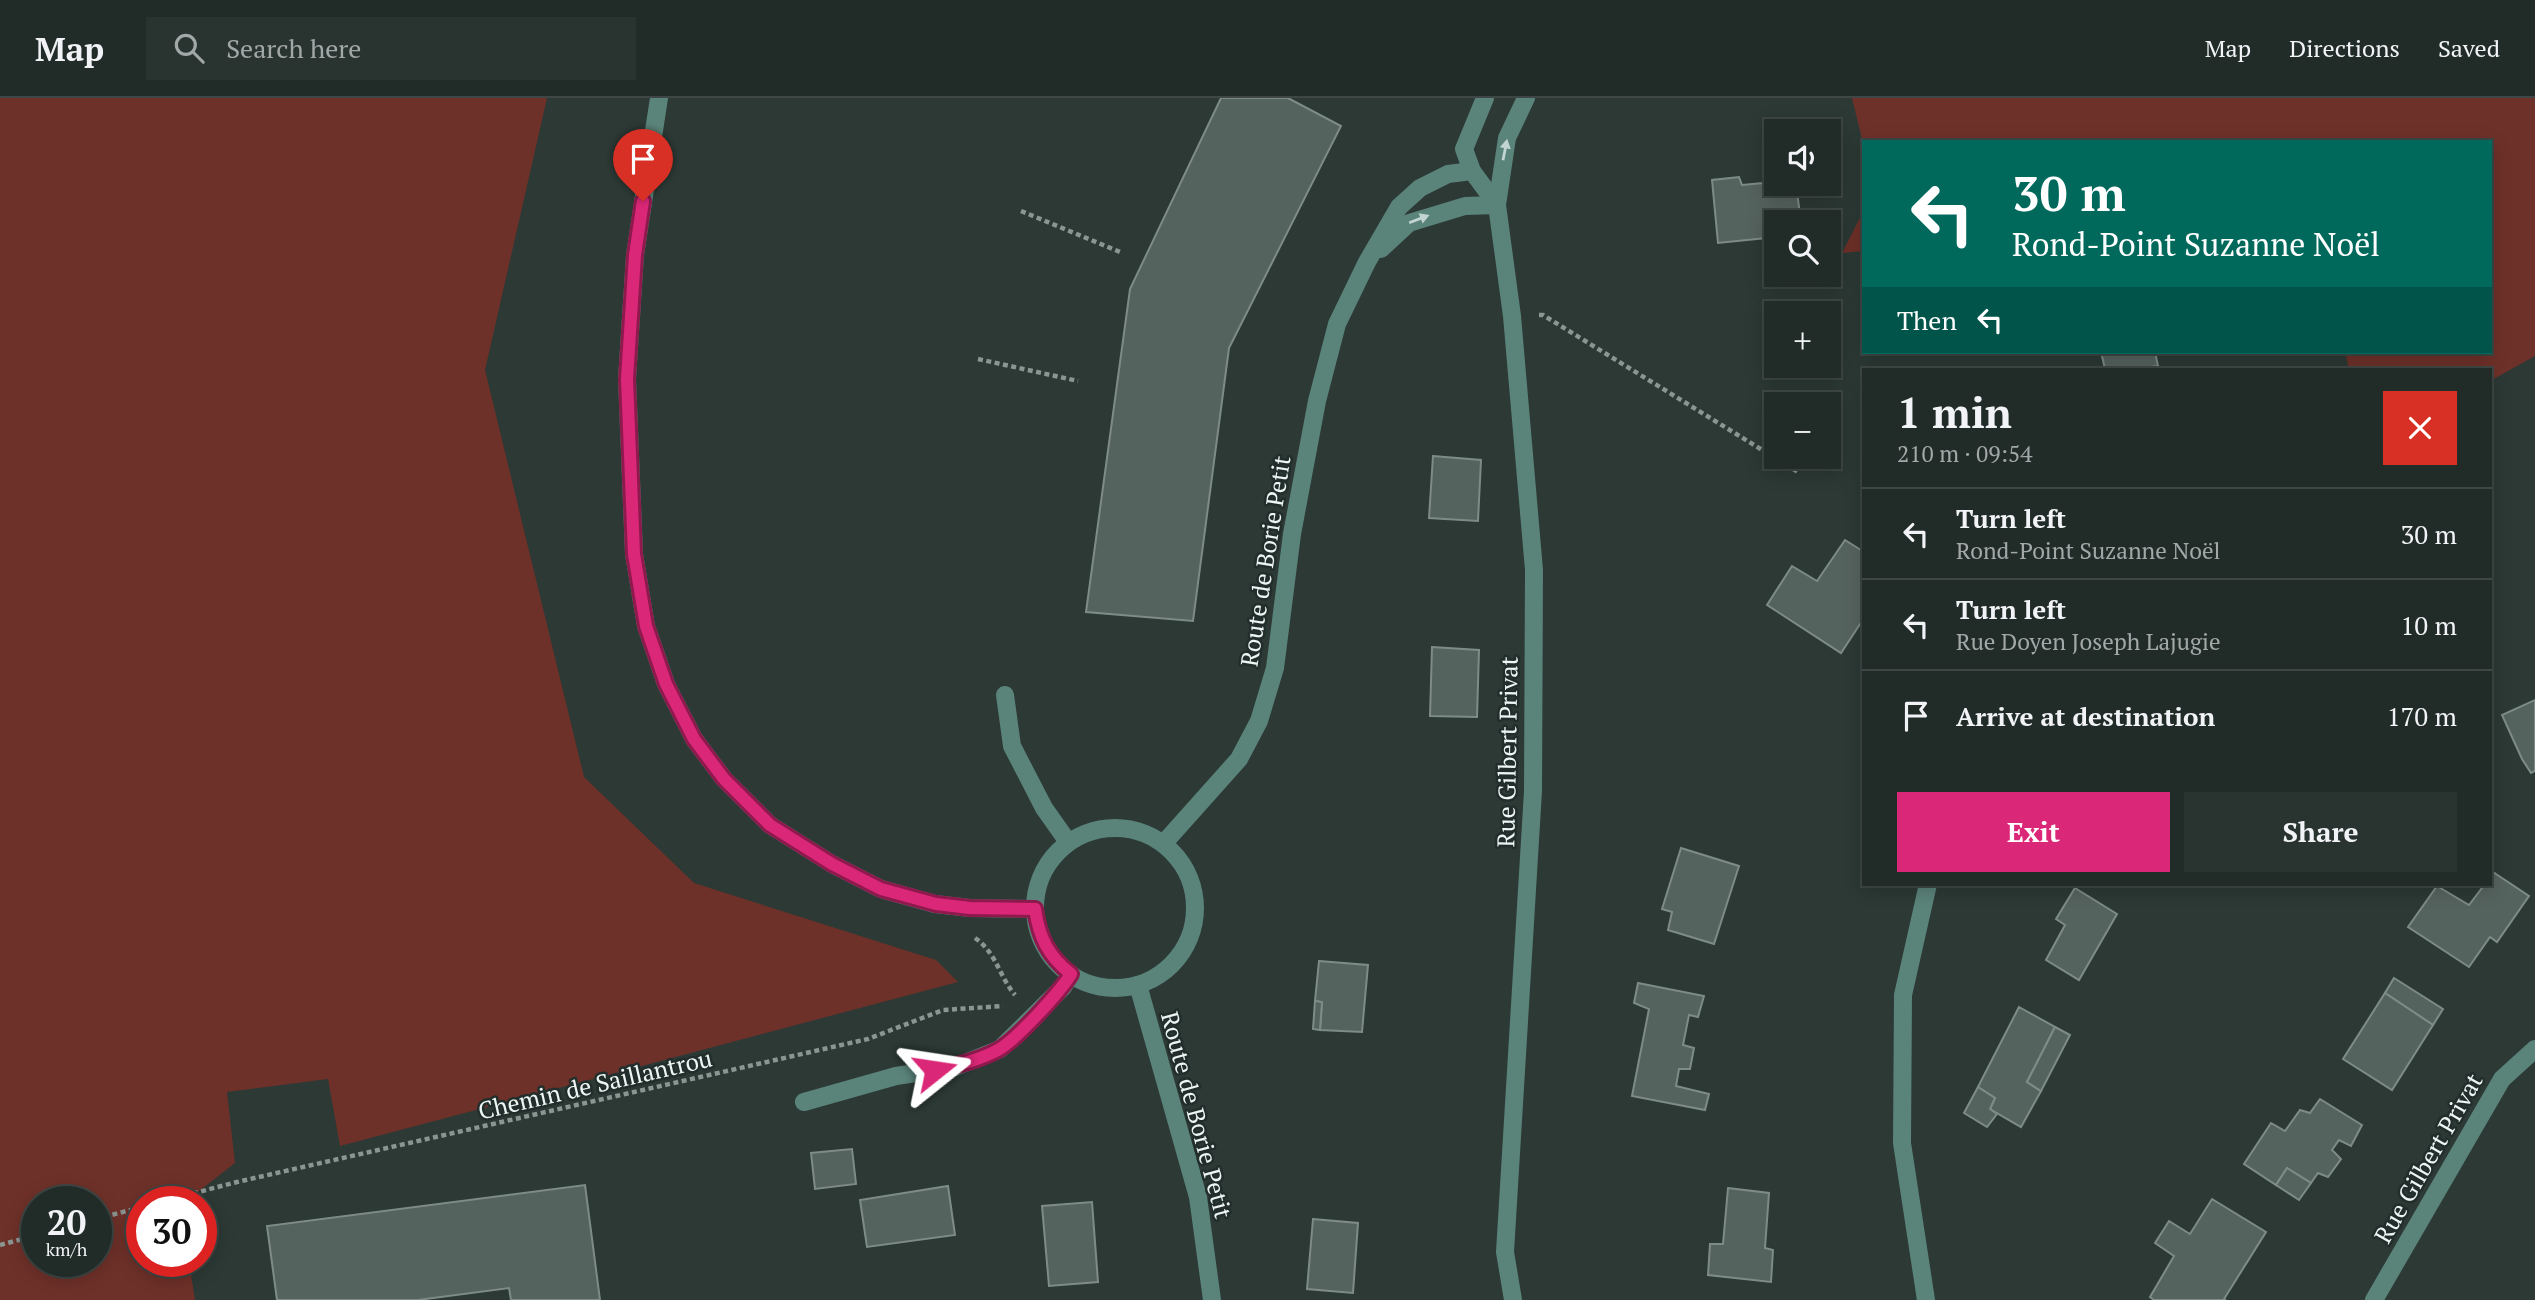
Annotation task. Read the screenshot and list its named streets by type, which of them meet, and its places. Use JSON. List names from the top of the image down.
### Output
{
  "streets": {
    "street": ["Route de Borie Petit", "Rue Gilbert Privat"],
    "path": ["Chemin de Saillantrou"]
  },
  "crossings": [
    ["Route de Borie Petit", "Rue Gilbert Privat"]
  ],
  "page": {
    "header": "Map",
    "search": "Search here",
    "nav": ["Map", "Directions", "Saved"],
    "map_buttons": ["+", "−"],
    "turn": ["30 m", "Rond-Point Suzanne Noël"],
    "then": "Then",
    "heading": ["1 min", "210 m · 09:54"],
    "list": [
      {
        "name": "Turn left",
        "note": "Rond-Point Suzanne Noël",
        "value": "30 m"
      },
      {
        "name": "Turn left",
        "note": "Rue Doyen Joseph Lajugie",
        "value": "10 m"
      },
      {
        "name": "Arrive at destination",
        "value": "170 m"
      }
    ],
    "buttons": ["Exit", "Share"],
    "speed": "20 km/h",
    "limit": "30"
  }
}
